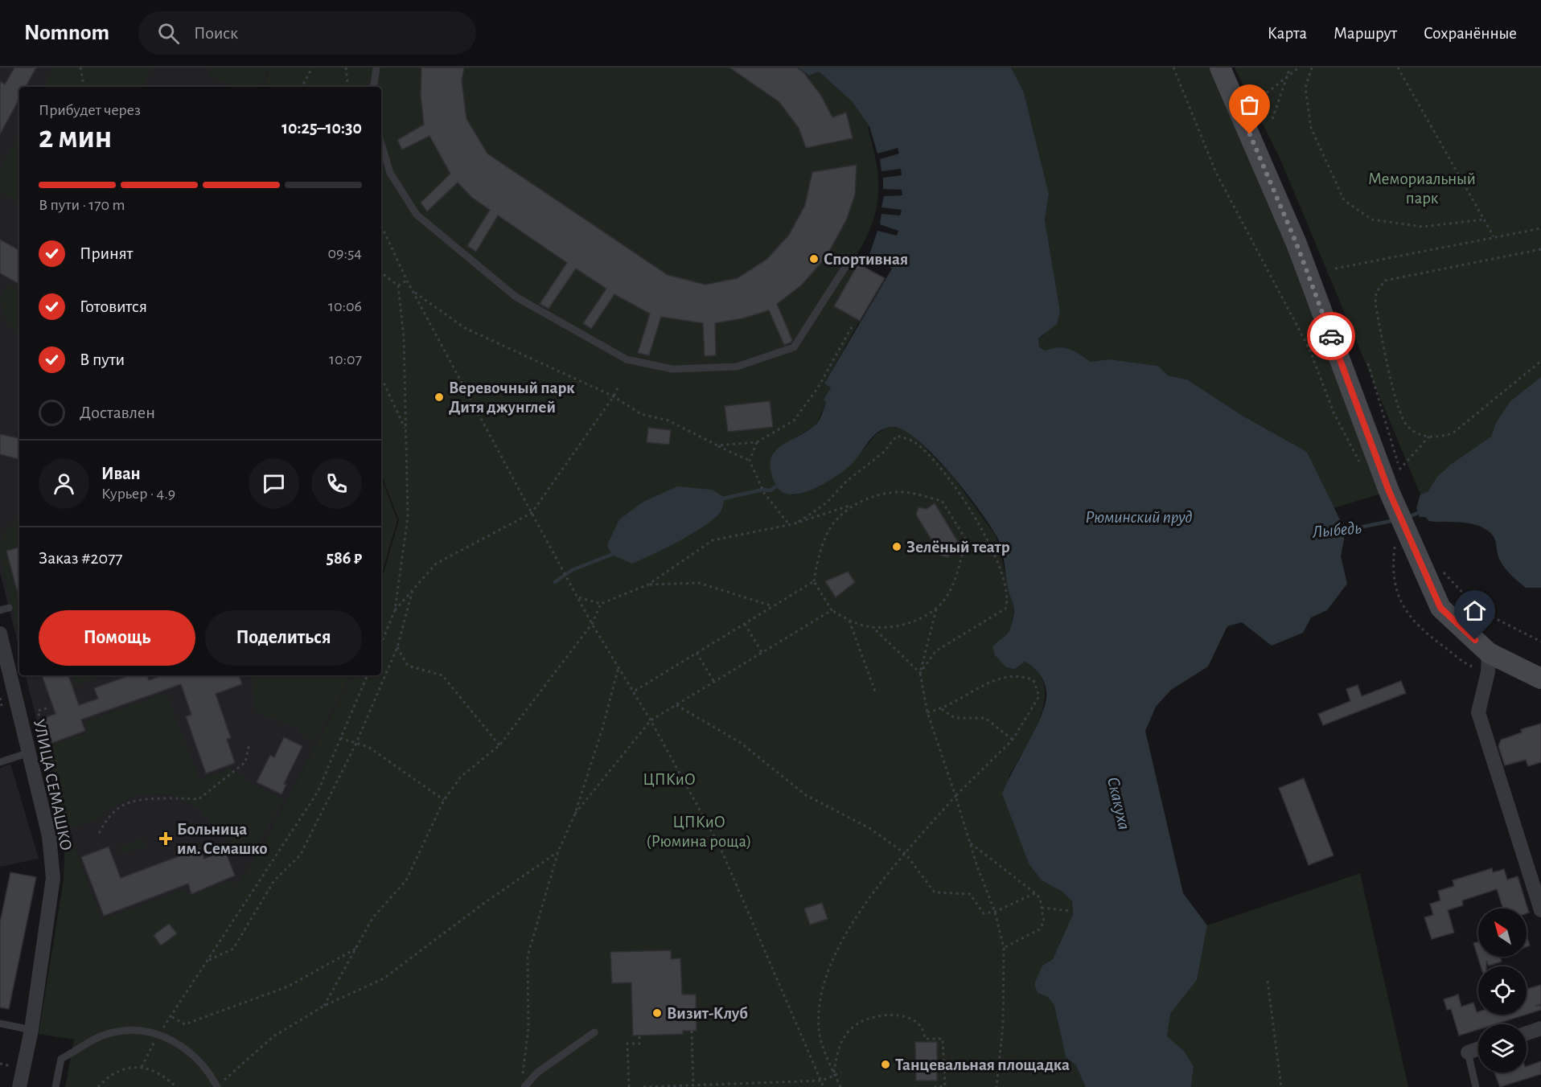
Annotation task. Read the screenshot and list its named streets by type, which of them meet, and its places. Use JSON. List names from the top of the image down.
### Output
{
  "streets": {
    "street": ["УЛИЦА СЕМАШКО"]
  },
  "water": ["Рюминский пруд", "Лыбедь", "Скакуха"],
  "parks": ["Мемориальный парк", "ЦПКиО", "ЦПКиО (Рюмина роща)"],
  "places": {
    "other": [
      "Спортивная",
      "Веревочный парк Дитя джунглей",
      "Зелёный театр",
      "Визит-Клуб",
      "Танцевальная площадка"
    ],
    "health": ["Больница им. Семашко"]
  },
  "north": "top left",
  "page": {
    "header": "Nomnom",
    "search": "Поиск",
    "nav": ["Карта", "Маршрут", "Сохранённые"],
    "heading": ["2 мин", "Прибудет через", "10:25–10:30"],
    "panel": [
      "Иван",
      "Курьер · 4.9",
      "Заказ #2077",
      "586 ₽"
    ],
    "bar": "В пути · 170 m",
    "list": [
      ["Принят", "09:54"],
      ["Готовится", "10:06"],
      ["В пути", "10:07"],
      "Доставлен"
    ],
    "buttons": ["Помощь", "Поделиться"]
  }
}
